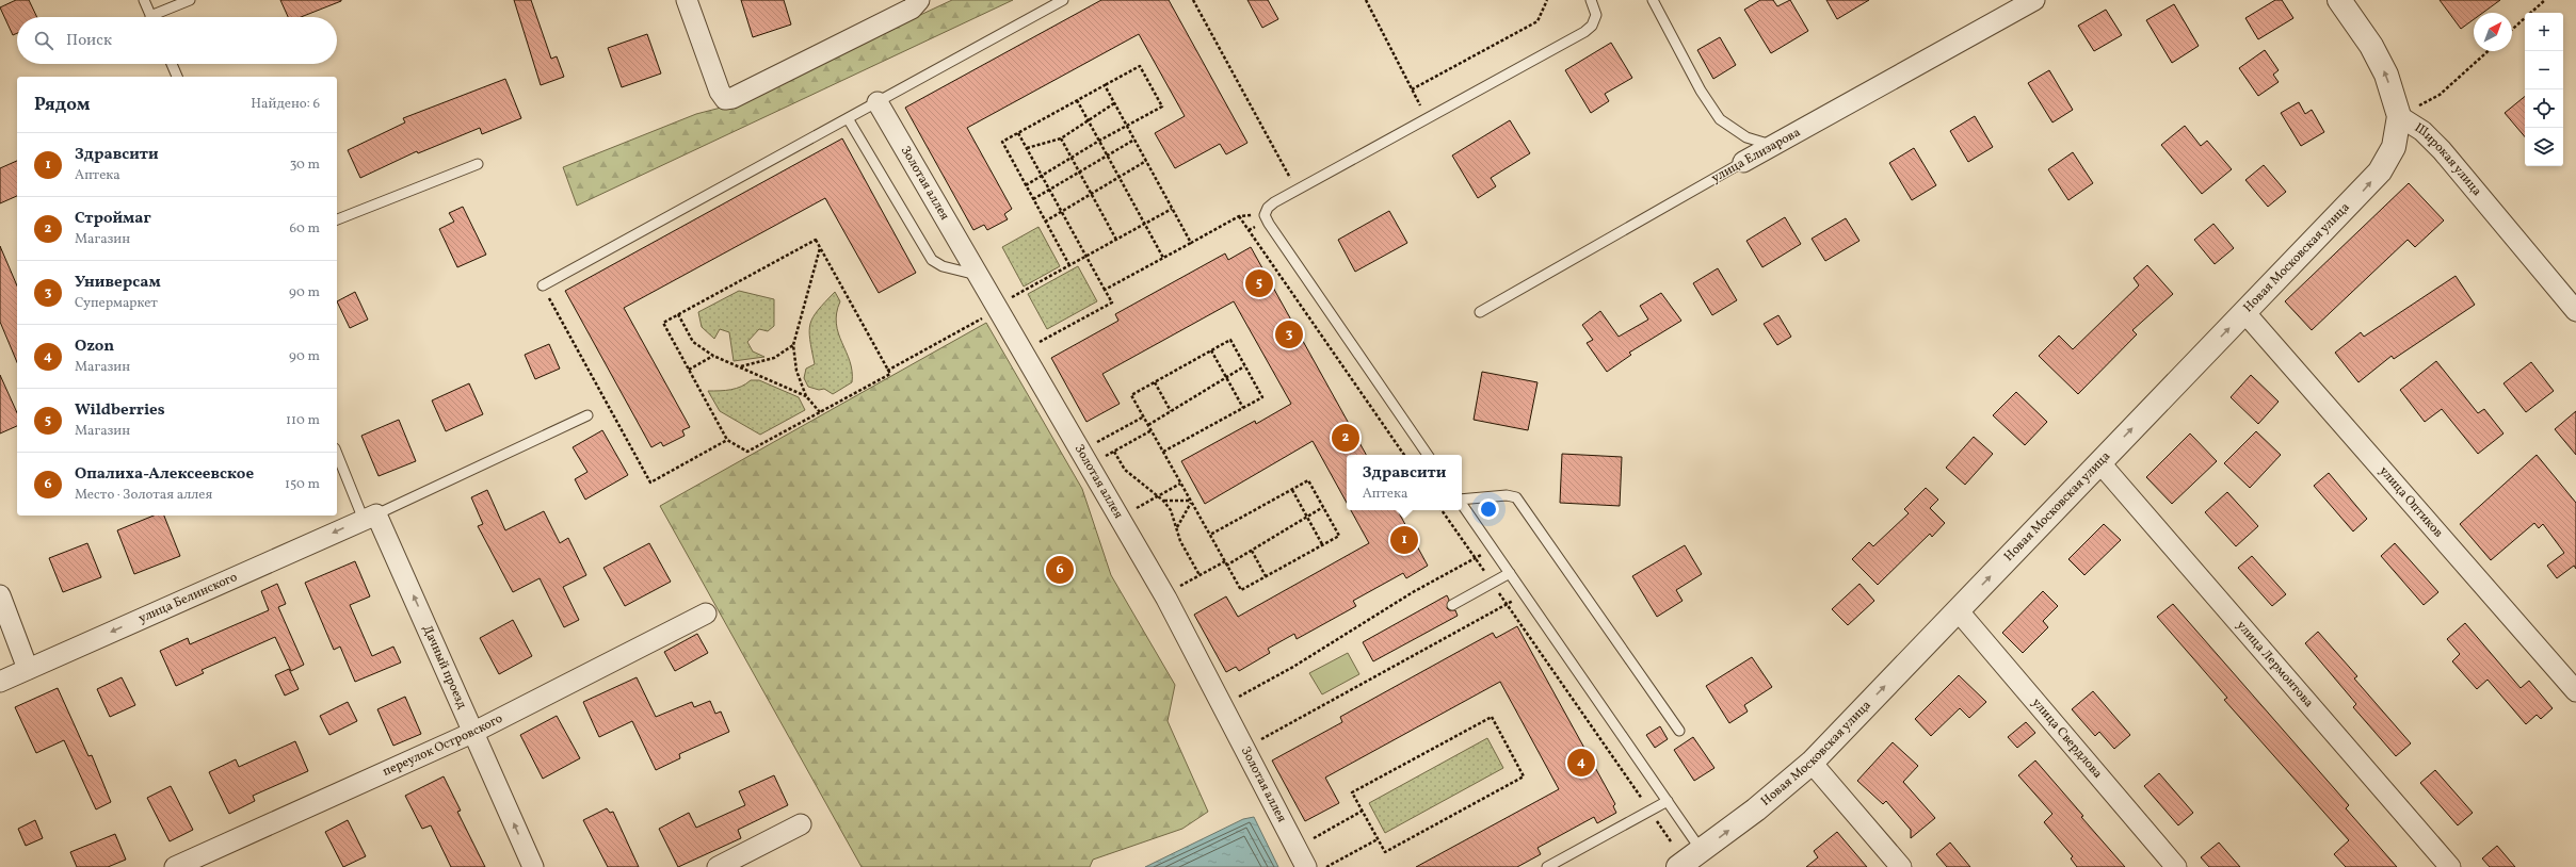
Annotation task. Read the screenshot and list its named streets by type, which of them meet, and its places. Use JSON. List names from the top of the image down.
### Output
{
  "streets": {
    "street": [
      "улица Елизарова",
      "Широкая улица",
      "Золотая аллея",
      "Новая Московская улица",
      "улица Оптиков",
      "улица Белинского",
      "улица Лермонтова",
      "Дачный проезд",
      "улица Свердлова",
      "переулок Островского"
    ]
  },
  "crossings": [
    ["Широкая улица", "Новая Московская улица"],
    ["Новая Московская улица", "улица Оптиков"],
    ["Новая Московская улица", "улица Лермонтова"],
    ["Новая Московская улица", "улица Свердлова"],
    ["улица Белинского", "Дачный проезд"],
    ["Дачный проезд", "переулок Островского"]
  ],
  "one_way": ["Новая Московская улица", "улица Белинского", "Дачный проезд"],
  "north": "top right",
  "page": {
    "map_buttons": ["+", "−"],
    "search": "Поиск",
    "heading": ["Рядом", "Найдено: 6"],
    "list": [
      {
        "mark": "1",
        "name": "Здравсити",
        "note": "Аптека",
        "value": "30 m"
      },
      {
        "mark": "2",
        "name": "Строймаг",
        "note": "Магазин",
        "value": "60 m"
      },
      {
        "mark": "3",
        "name": "Универсам",
        "note": "Супермаркет",
        "value": "90 m"
      },
      {
        "mark": "4",
        "name": "Ozon",
        "note": "Магазин",
        "value": "90 m"
      },
      {
        "mark": "5",
        "name": "Wildberries",
        "note": "Магазин",
        "value": "110 m"
      },
      {
        "mark": "6",
        "name": "Опалиха-Алексеевское",
        "note": "Место · Золотая аллея",
        "value": "150 m"
      }
    ],
    "pins": [
      "5",
      "3",
      "2",
      "1",
      "6",
      "4"
    ],
    "popup": ["Здравсити", "Аптека"]
  }
}
